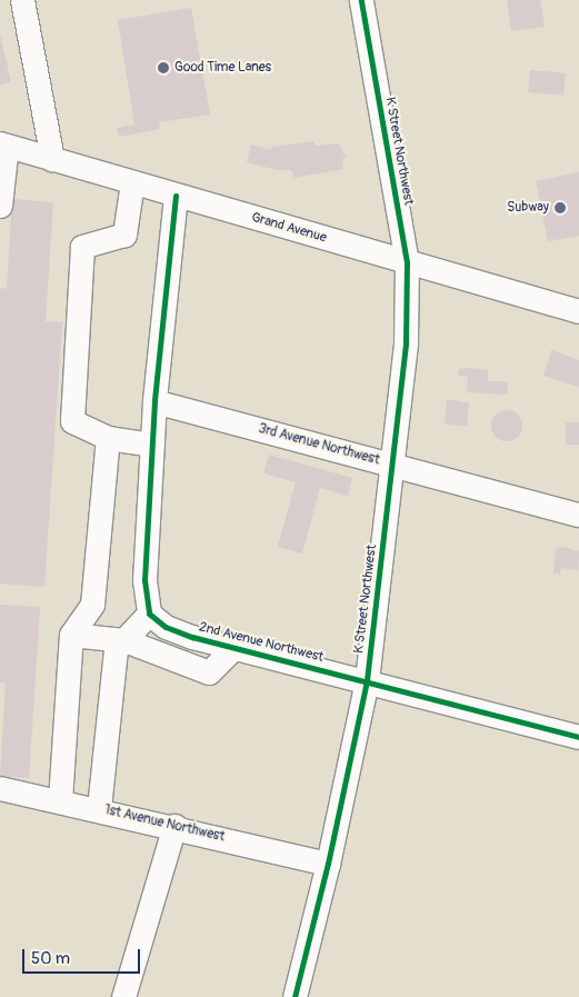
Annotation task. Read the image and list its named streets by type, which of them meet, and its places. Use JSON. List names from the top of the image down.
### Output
{
  "streets": {
    "street": [
      "K Street Northwest",
      "Grand Avenue",
      "3rd Avenue Northwest",
      "2nd Avenue Northwest",
      "1st Avenue Northwest"
    ]
  },
  "crossings": [
    ["K Street Northwest", "Grand Avenue"],
    ["K Street Northwest", "3rd Avenue Northwest"],
    ["K Street Northwest", "2nd Avenue Northwest"],
    ["K Street Northwest", "1st Avenue Northwest"]
  ],
  "places": ["Good Time Lanes", "Subway"],
  "scale_bar": "50 m"
}
